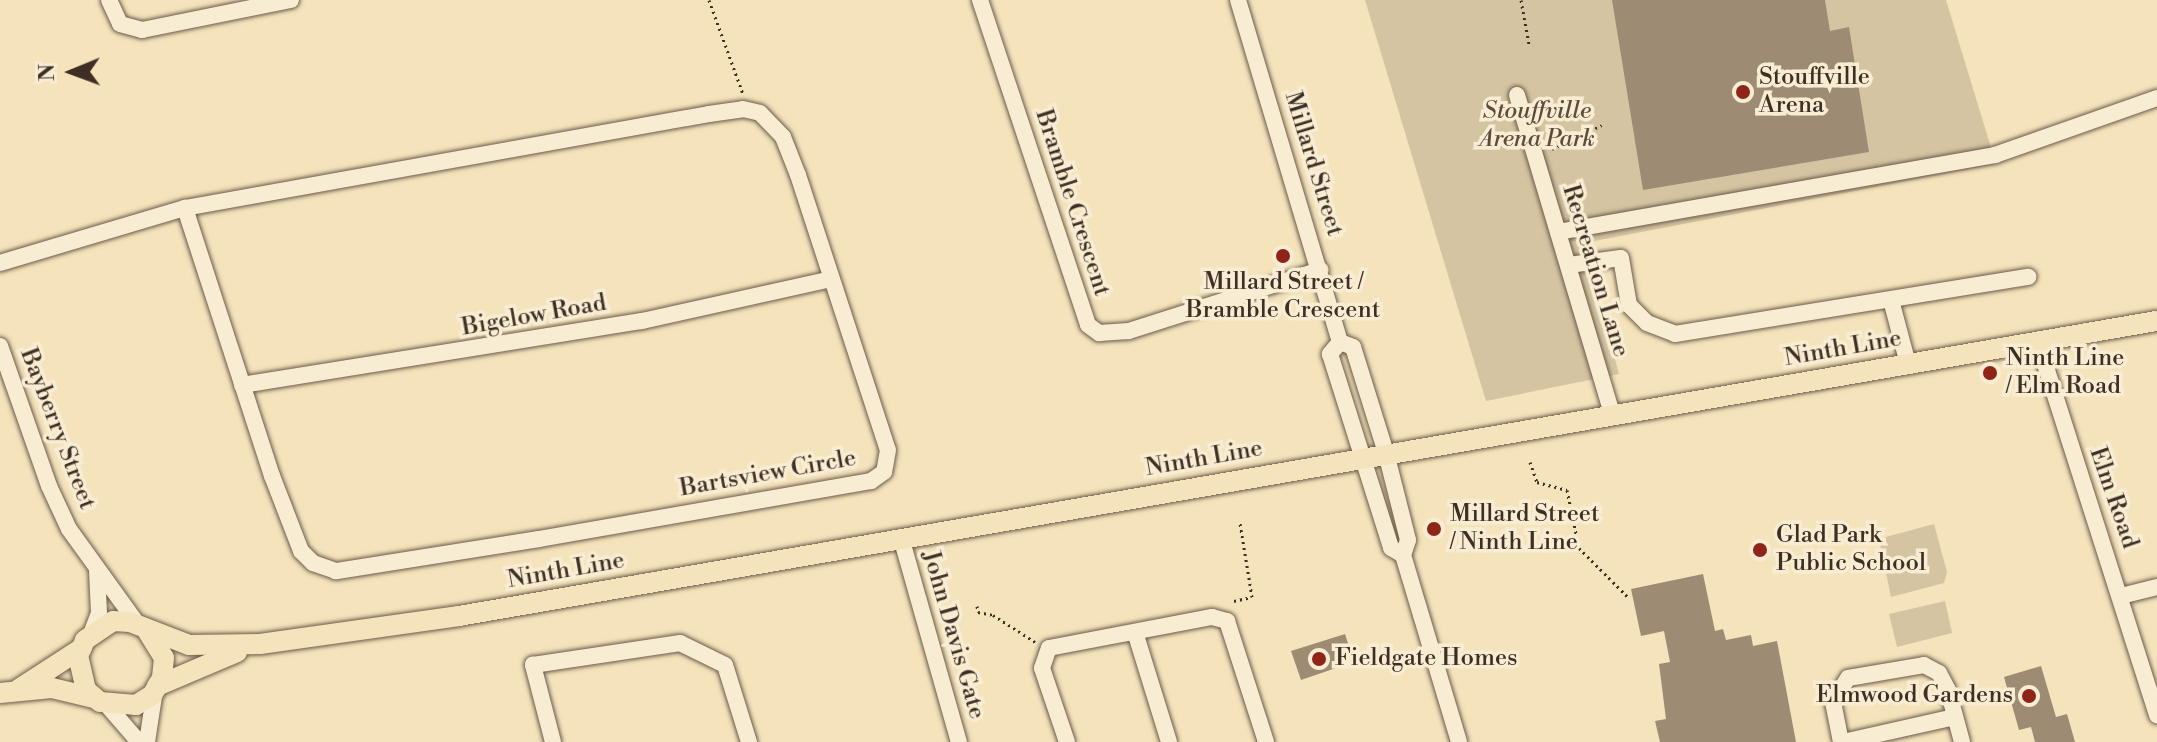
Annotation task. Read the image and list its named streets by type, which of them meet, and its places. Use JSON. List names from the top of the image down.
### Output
{
  "streets": {
    "main road": ["Ninth Line"],
    "street": [
      "Millard Street",
      "Bramble Crescent",
      "Recreation Lane",
      "Bigelow Road",
      "Bayberry Street",
      "Bartsview Circle",
      "Elm Road",
      "John Davis Gate"
    ]
  },
  "crossings": [
    ["Millard Street", "Bramble Crescent"],
    ["Millard Street", "Ninth Line"],
    ["Recreation Lane", "Ninth Line"],
    ["Bigelow Road", "Bartsview Circle"],
    ["Ninth Line", "Bayberry Street"],
    ["Ninth Line", "Elm Road"],
    ["Ninth Line", "John Davis Gate"]
  ],
  "parks": ["Stouffville Arena Park"],
  "places": [
    "Stouffville Arena",
    "Millard Street / Bramble Crescent",
    "Ninth Line / Elm Road",
    "Millard Street / Ninth Line",
    "Glad Park Public School",
    "Fieldgate Homes",
    "Elmwood Gardens"
  ],
  "north": "left"
}
